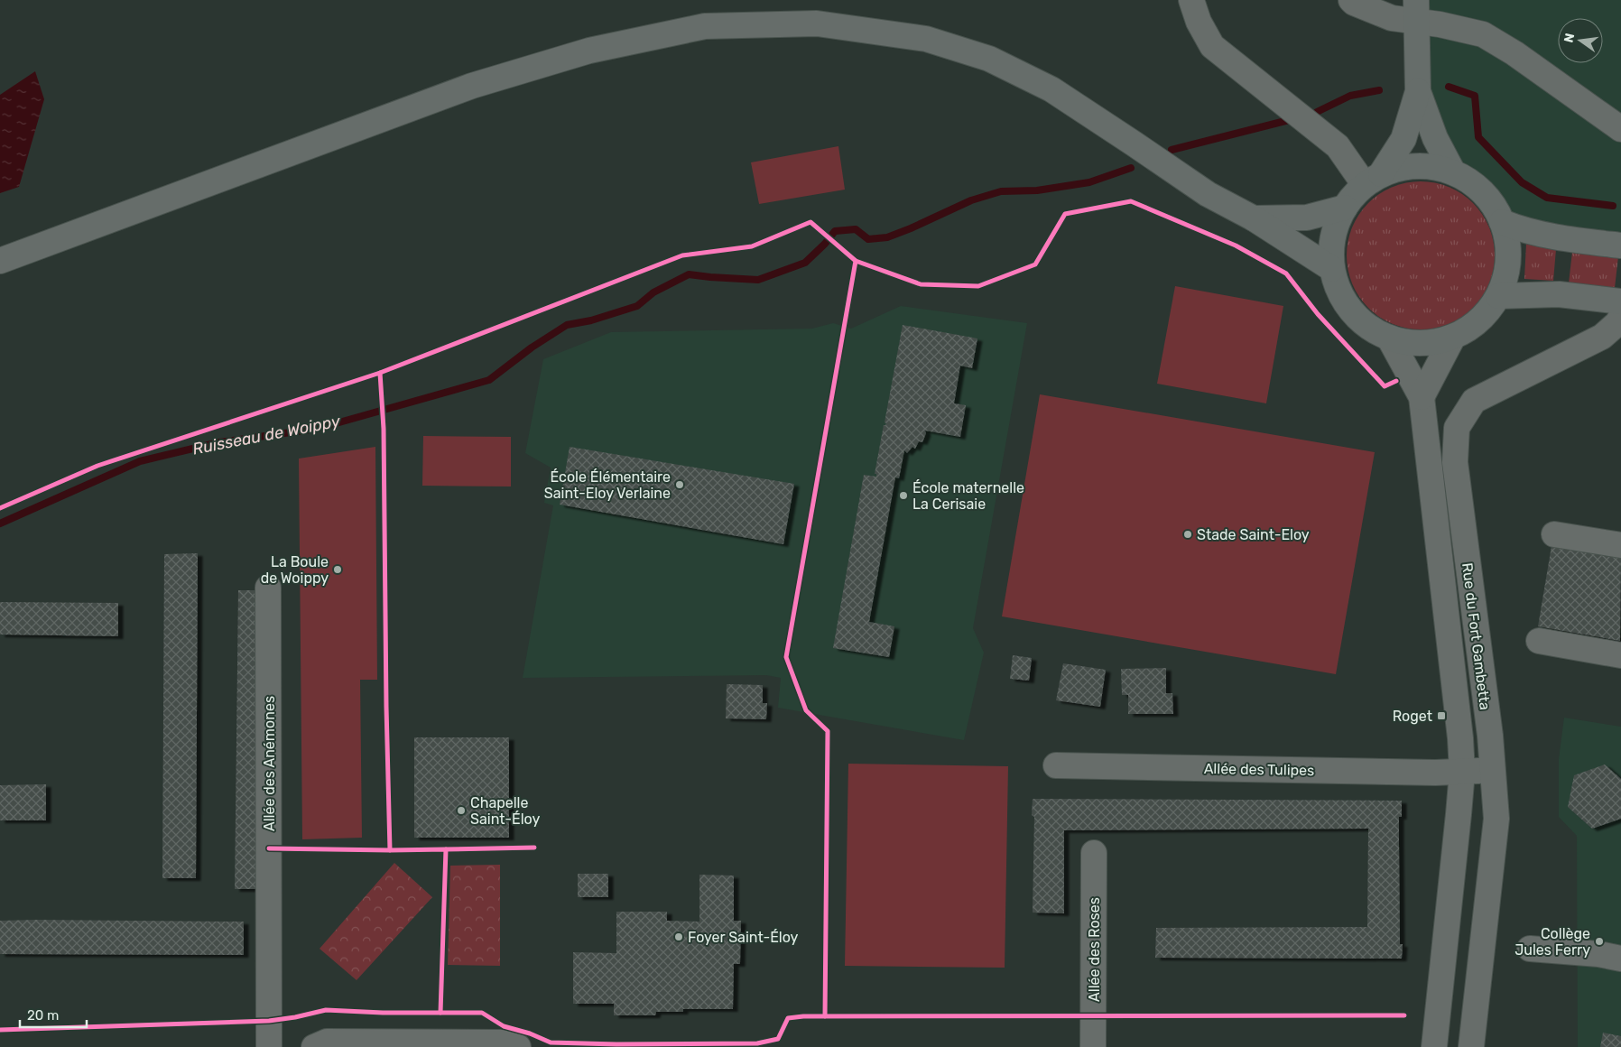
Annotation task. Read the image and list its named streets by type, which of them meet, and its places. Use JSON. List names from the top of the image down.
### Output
{
  "streets": {
    "street": [
      "Rue du Fort Gambetta",
      "Allée des Anémones",
      "Allée des Tulipes",
      "Allée des Roses"
    ]
  },
  "crossings": [
    ["Rue du Fort Gambetta", "Allée des Tulipes"]
  ],
  "water": ["Ruisseau de Woippy"],
  "places": {
    "other": [
      "École Élémentaire Saint-Eloy Verlaine",
      "École maternelle La Cerisaie",
      "Stade Saint-Eloy",
      "La Boule de Woippy",
      "Chapelle Saint-Éloy",
      "Foyer Saint-Éloy",
      "Collège Jules Ferry"
    ],
    "transit": ["Roget"]
  },
  "scale_bar": "20 m",
  "north": "left"
}
